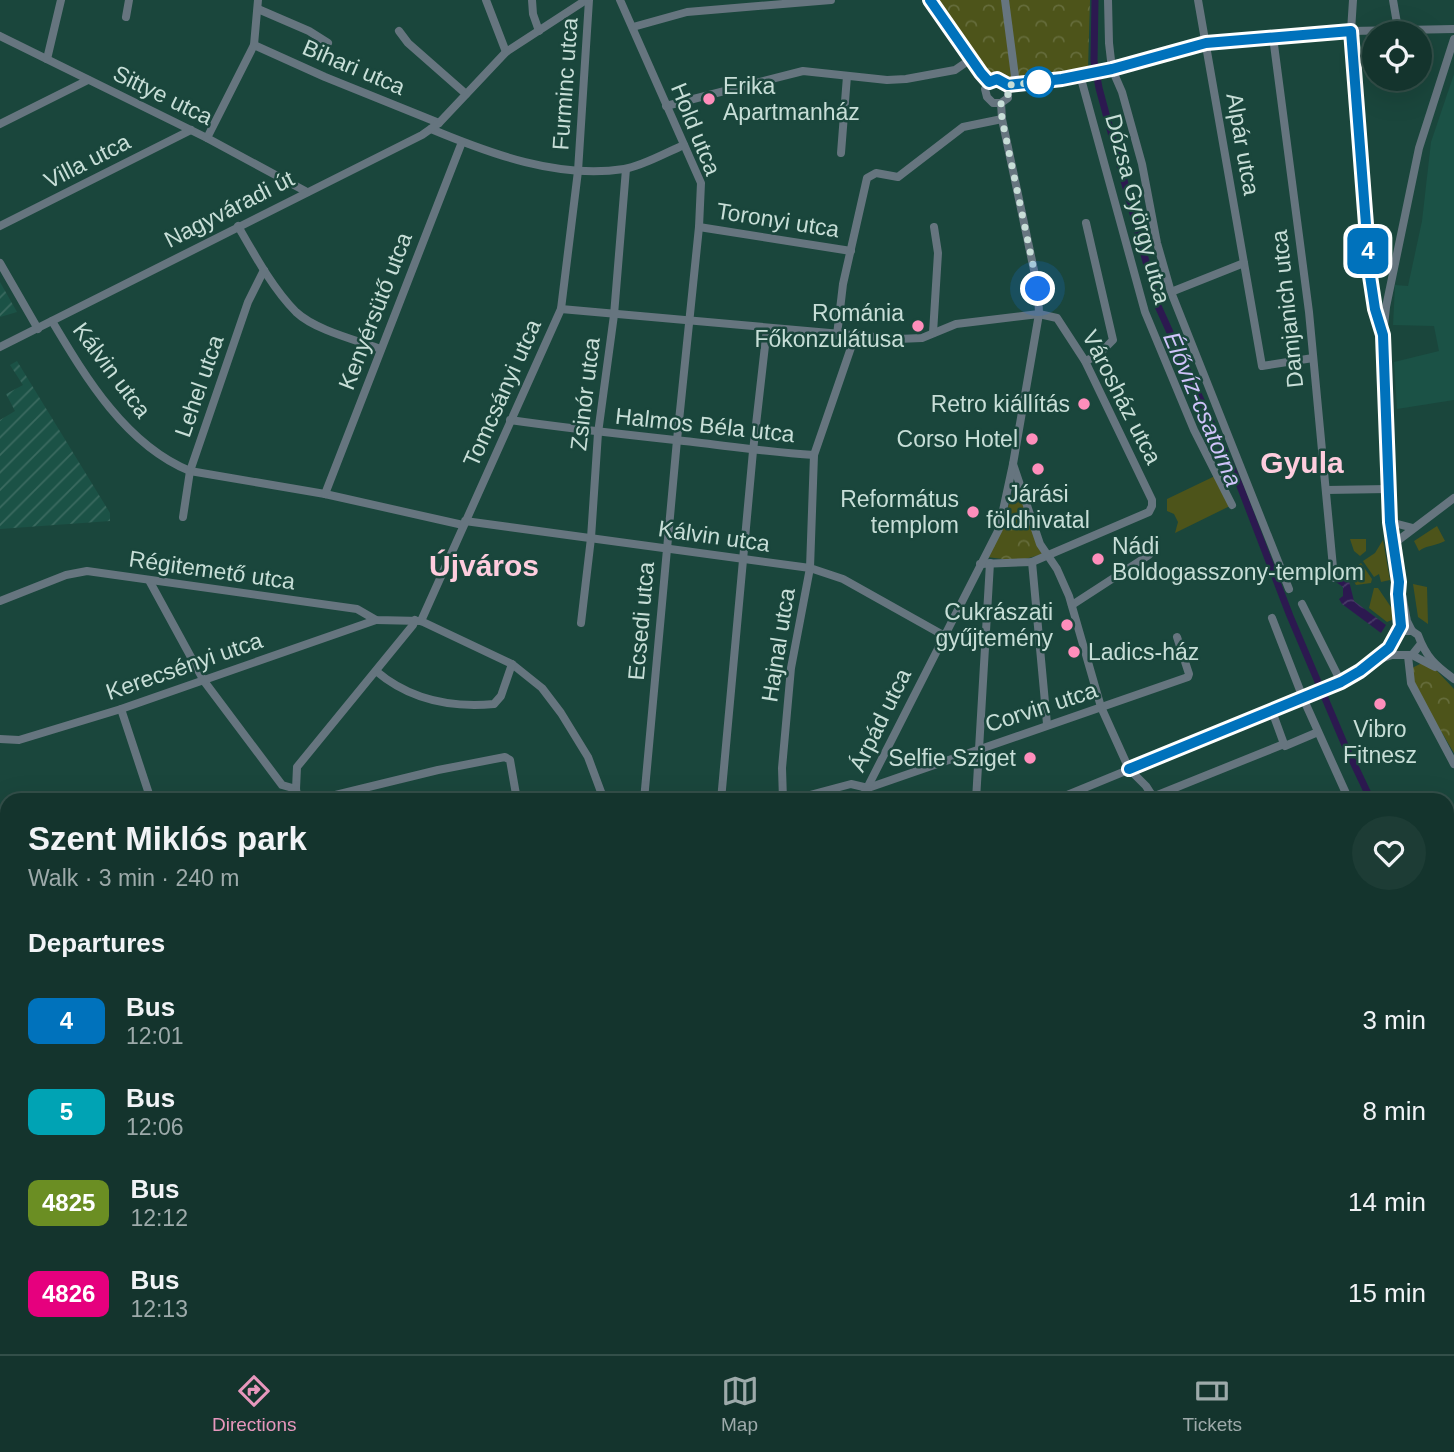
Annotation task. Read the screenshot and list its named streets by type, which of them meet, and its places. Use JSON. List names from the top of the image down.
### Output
{
  "streets": {
    "street": [
      "Bihari utca",
      "Furminc utca",
      "Sittye utca",
      "Hold utca",
      "Alpár utca",
      "Villa utca",
      "Nagyváradi út",
      "Dózsa György utca",
      "Toronyi utca",
      "Damjanich utca",
      "Kenyérsütő utca",
      "Kálvin utca",
      "Lehel utca",
      "Tomcsányi utca",
      "Zsinór utca",
      "Városház utca",
      "Halmos Béla utca",
      "Régitemető utca",
      "Ecsedi utca",
      "Hajnal utca",
      "Kerecsényi utca",
      "Corvin utca",
      "Árpád utca"
    ]
  },
  "crossings": [
    ["Bihari utca", "Nagyváradi út"],
    ["Furminc utca", "Nagyváradi út"],
    ["Furminc utca", "Tomcsányi utca"],
    ["Sittye utca", "Villa utca"],
    ["Sittye utca", "Nagyváradi út"],
    ["Hold utca", "Toronyi utca"],
    ["Hold utca", "Ecsedi utca"],
    ["Alpár utca", "Dózsa György utca"],
    ["Alpár utca", "Damjanich utca"],
    ["Nagyváradi út", "Kálvin utca"],
    ["Kenyérsütő utca", "Kálvin utca"],
    ["Kálvin utca", "Lehel utca"],
    ["Kálvin utca", "Tomcsányi utca"],
    ["Kálvin utca", "Zsinór utca"],
    ["Kálvin utca", "Ecsedi utca"],
    ["Kálvin utca", "Hajnal utca"],
    ["Kálvin utca", "Árpád utca"],
    ["Tomcsányi utca", "Halmos Béla utca"],
    ["Tomcsányi utca", "Régitemető utca"],
    ["Zsinór utca", "Halmos Béla utca"],
    ["Városház utca", "Árpád utca"],
    ["Halmos Béla utca", "Ecsedi utca"],
    ["Halmos Béla utca", "Hajnal utca"],
    ["Régitemető utca", "Kerecsényi utca"],
    ["Corvin utca", "Árpád utca"]
  ],
  "districts": ["Gyula", "Újváros"],
  "water": ["Élővíz-csatorna"],
  "places": [
    "Erika Apartmanház",
    "Románia Főkonzulátusa",
    "Retro kiállítás",
    "Corso Hotel",
    "Járási földhivatal",
    "Református templom",
    "Nádi Boldogasszony-templom",
    "Cukrászati gyűjtemény",
    "Ladics-ház",
    "Vibro Fitnesz",
    "Selfie Sziget"
  ],
  "lines": ["bus line 4"],
  "page": {
    "on_map": "4",
    "heading": [
      ["Szent Miklós park", "Walk · 3 min · 240 m"],
      "Departures"
    ],
    "list": [
      {
        "mark": "4",
        "name": "Bus",
        "note": "12:01",
        "value": "3 min"
      },
      {
        "mark": "5",
        "name": "Bus",
        "note": "12:06",
        "value": "8 min"
      },
      {
        "mark": "4825",
        "name": "Bus",
        "note": "12:12",
        "value": "14 min"
      },
      {
        "mark": "4826",
        "name": "Bus",
        "note": "12:13",
        "value": "15 min"
      }
    ],
    "tabs": ["Directions", "Map", "Tickets"]
  }
}
